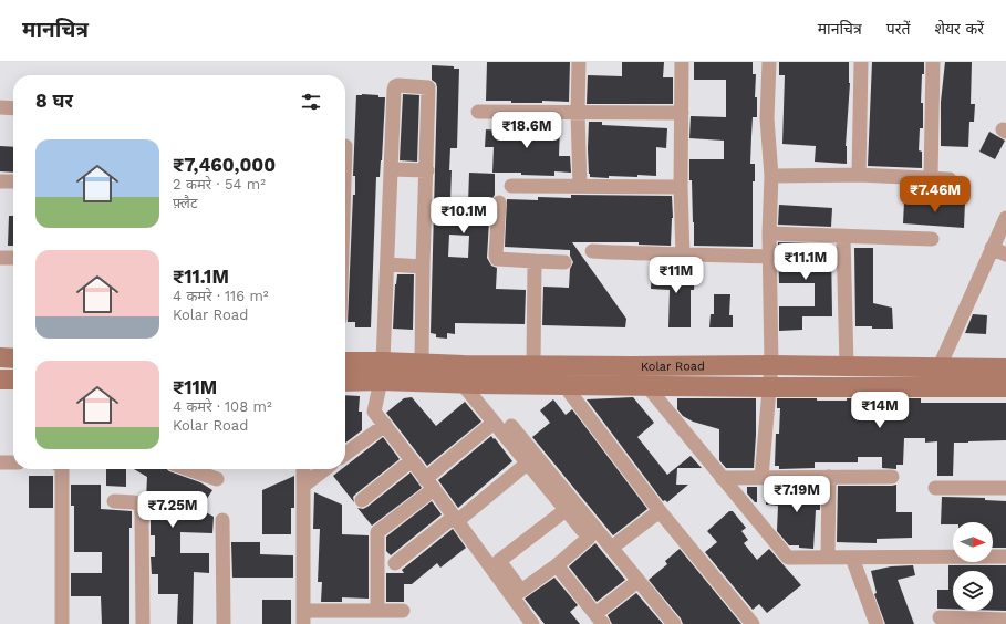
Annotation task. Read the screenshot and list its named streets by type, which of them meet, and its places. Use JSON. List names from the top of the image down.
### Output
{
  "streets": {
    "main road": ["Kolar Road"]
  },
  "north": "right",
  "page": {
    "header": "मानचित्र",
    "nav": ["मानचित्र", "परतें", "शेयर करें"],
    "heading": "8 घर",
    "price": [
      "₹18.6M",
      "₹7.46M",
      "₹10.1M",
      "₹11.1M",
      "₹11M",
      "₹14M",
      "₹7.19M",
      "₹7.25M"
    ],
    "list": [
      {
        "name": "₹7,460,000",
        "note": "2 कमरे · 54 m² · फ़्लैट"
      },
      {
        "name": "₹11.1M",
        "note": "4 कमरे · 116 m² · Kolar Road"
      },
      {
        "name": "₹11M",
        "note": "4 कमरे · 108 m² · Kolar Road"
      }
    ]
  }
}
